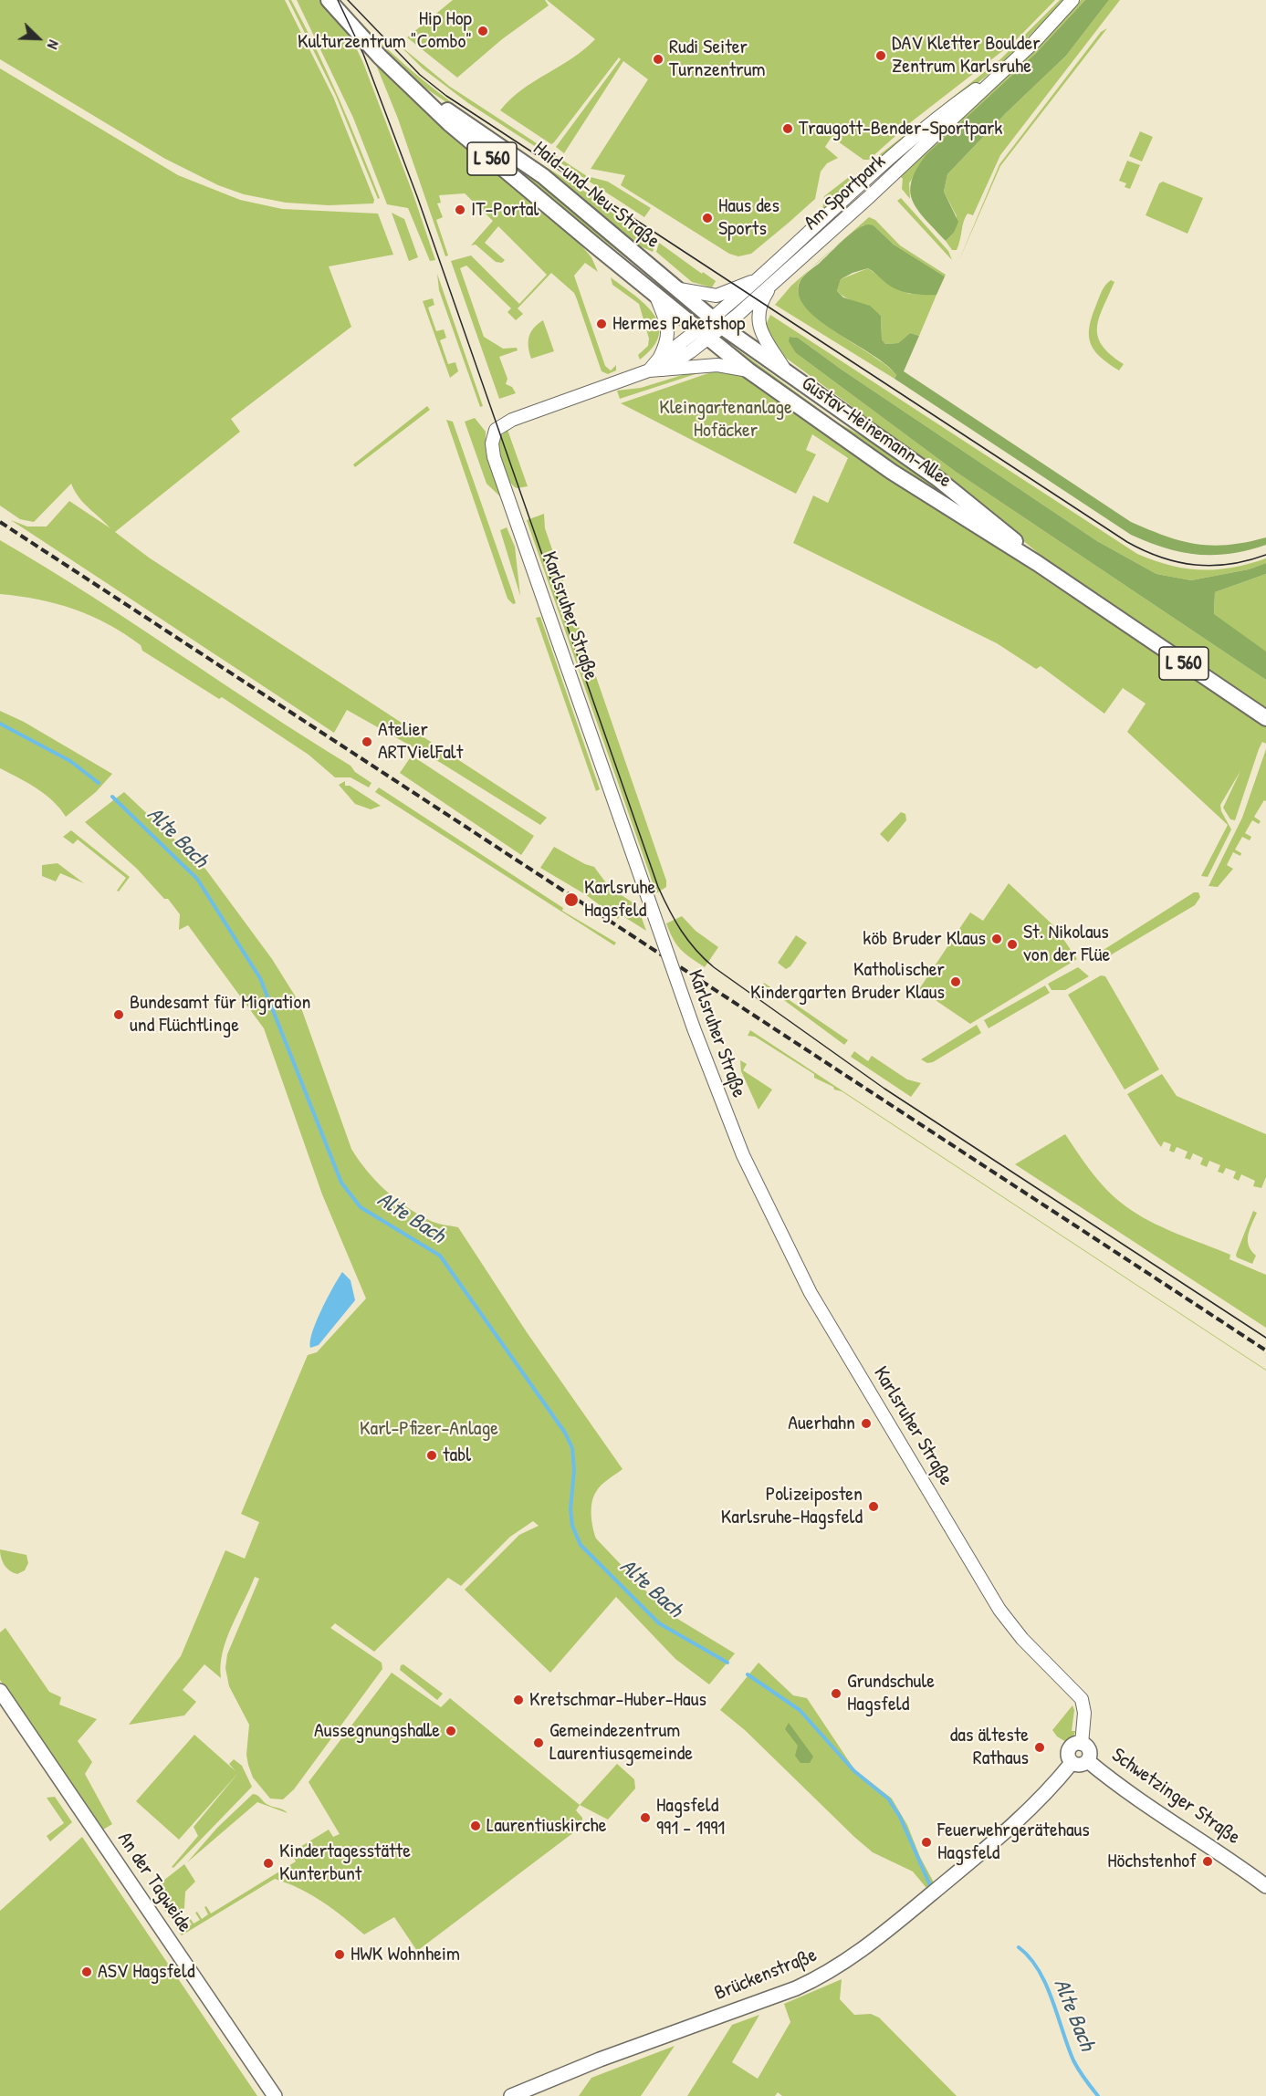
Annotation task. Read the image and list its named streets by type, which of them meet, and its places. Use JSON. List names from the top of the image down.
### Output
{
  "streets": {
    "main road": [
      "L 560",
      "Haid-und-Neu-Straße",
      "Gustav-Heinemann-Allee",
      "Schwetzinger Straße",
      "An der Tagweide",
      "Brückenstraße"
    ],
    "street": ["Am Sportpark", "Karlsruher Straße"]
  },
  "crossings": [
    ["Am Sportpark", "Haid-und-Neu-Straße"],
    ["Am Sportpark", "Gustav-Heinemann-Allee"],
    ["Am Sportpark", "Karlsruher Straße"],
    ["Haid-und-Neu-Straße", "Gustav-Heinemann-Allee"],
    ["Haid-und-Neu-Straße", "Karlsruher Straße"],
    ["Gustav-Heinemann-Allee", "Karlsruher Straße"],
    ["Karlsruher Straße", "Schwetzinger Straße"],
    ["Karlsruher Straße", "Brückenstraße"],
    ["Schwetzinger Straße", "Brückenstraße"]
  ],
  "water": ["Alte Bach"],
  "parks": ["Kleingartenanlage Hofäcker", "Karl-Pfizer-Anlage"],
  "places": [
    "Hip Hop Kulturzentrum \"Combo\"",
    "DAV Kletter Boulder Zentrum Karlsruhe",
    "Rudi Seiter Turnzentrum",
    "Traugott-Bender-Sportpark",
    "IT-Portal",
    "Haus des Sports",
    "Hermes Paketshop",
    "Atelier ARTVielFalt",
    "Karlsruhe Hagsfeld",
    "köb Bruder Klaus",
    "St. Nikolaus von der Flüe",
    "Katholischer Kindergarten Bruder Klaus",
    "Bundesamt für Migration und Flüchtlinge",
    "Auerhahn",
    "tabl",
    "Polizeiposten Karlsruhe-Hagsfeld",
    "Grundschule Hagsfeld",
    "Kretschmar-Huber-Haus",
    "Aussegnungshalle",
    "Gemeindezentrum Laurentiusgemeinde",
    "das älteste Rathaus",
    "Hagsfeld 991 - 1991",
    "Laurentiuskirche",
    "Feuerwehrgerätehaus Hagsfeld",
    "Höchstenhof",
    "Kindertagesstätte Kunterbunt",
    "HWK Wohnheim",
    "ASV Hagsfeld"
  ],
  "north": "bottom right"
}
